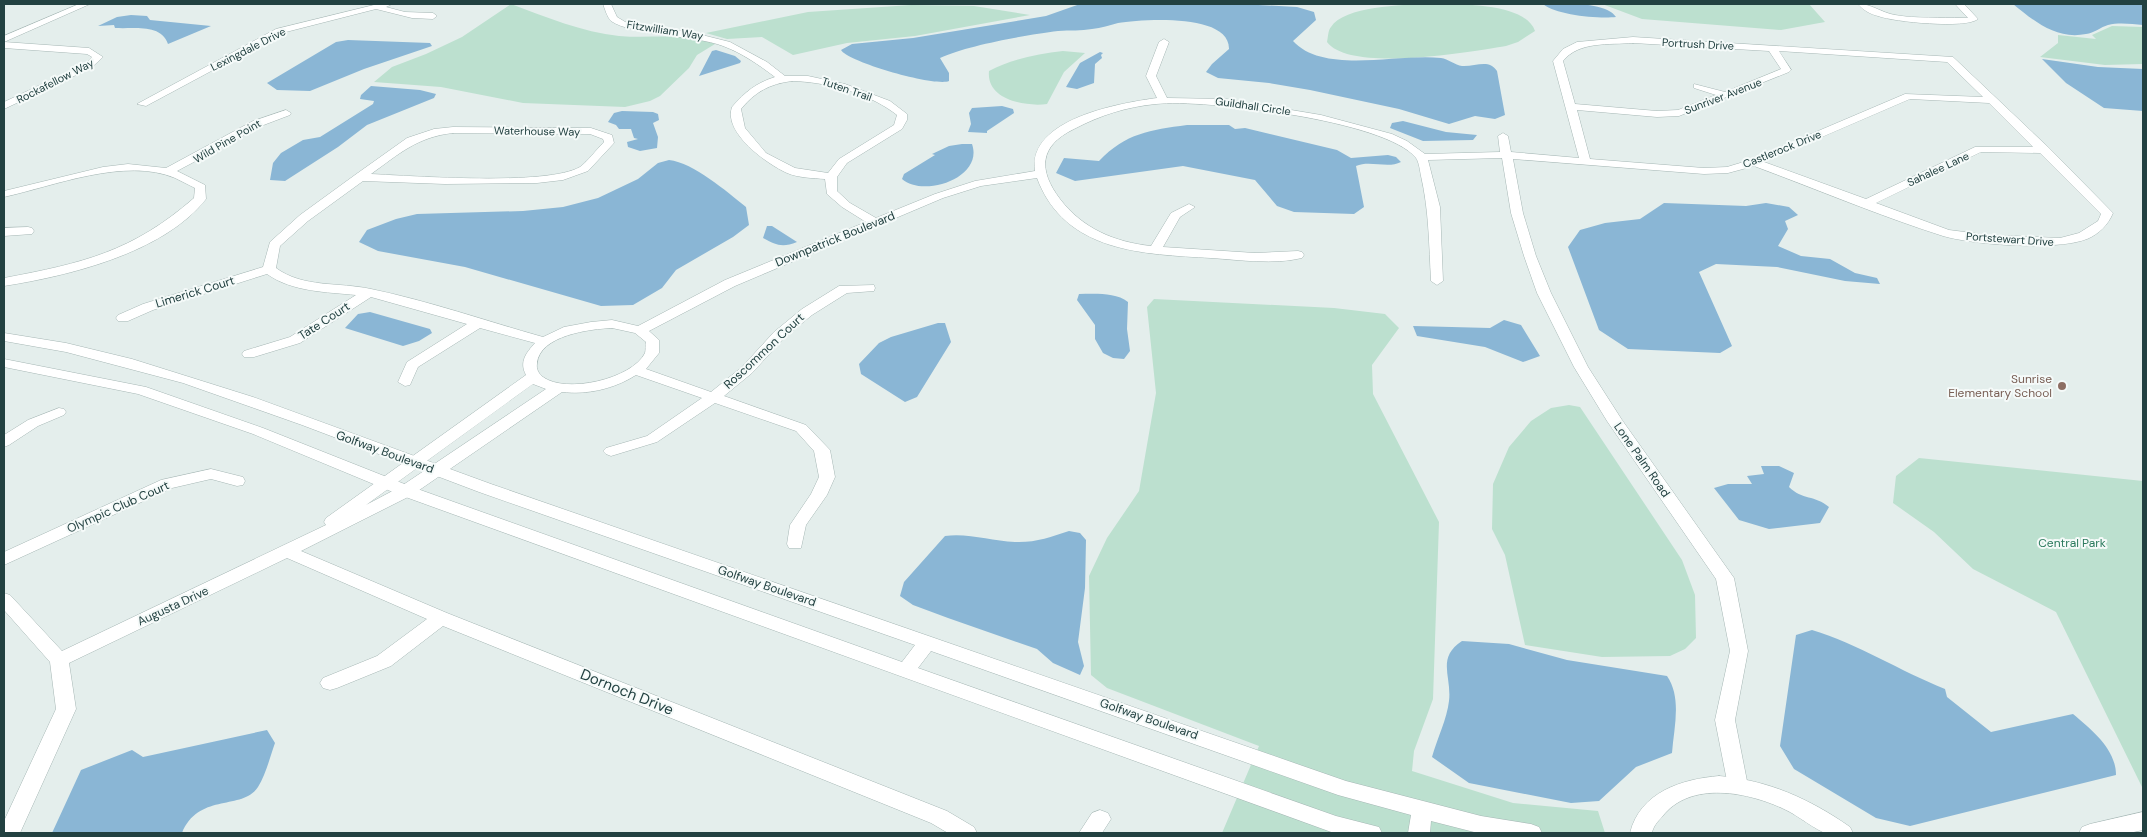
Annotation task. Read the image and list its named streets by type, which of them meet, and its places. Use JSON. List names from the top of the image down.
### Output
{
  "streets": {
    "street": [
      "Fitzwilliam Way",
      "Portrush Drive",
      "Lexingdale Drive",
      "Rockafellow Way",
      "Tuten Trail",
      "Sunriver Avenue",
      "Guildhall Circle",
      "Waterhouse Way",
      "Wild Pine Point",
      "Castlerock Drive",
      "Sahalee Lane",
      "Downpatrick Boulevard",
      "Portstewart Drive",
      "Limerick Court",
      "Tate Court",
      "Roscommon Court",
      "Golfway Boulevard",
      "Lone Palm Road",
      "Olympic Club Court",
      "Augusta Drive",
      "Dornoch Drive"
    ]
  },
  "crossings": [
    ["Fitzwilliam Way", "Tuten Trail"],
    ["Portrush Drive", "Sunriver Avenue"],
    ["Portrush Drive", "Castlerock Drive"],
    ["Portrush Drive", "Portstewart Drive"],
    ["Guildhall Circle", "Downpatrick Boulevard"],
    ["Waterhouse Way", "Limerick Court"],
    ["Castlerock Drive", "Portstewart Drive"],
    ["Castlerock Drive", "Lone Palm Road"],
    ["Sahalee Lane", "Portstewart Drive"],
    ["Augusta Drive", "Dornoch Drive"]
  ],
  "parks": ["Central Park"],
  "places": ["Sunrise Elementary School"]
}
